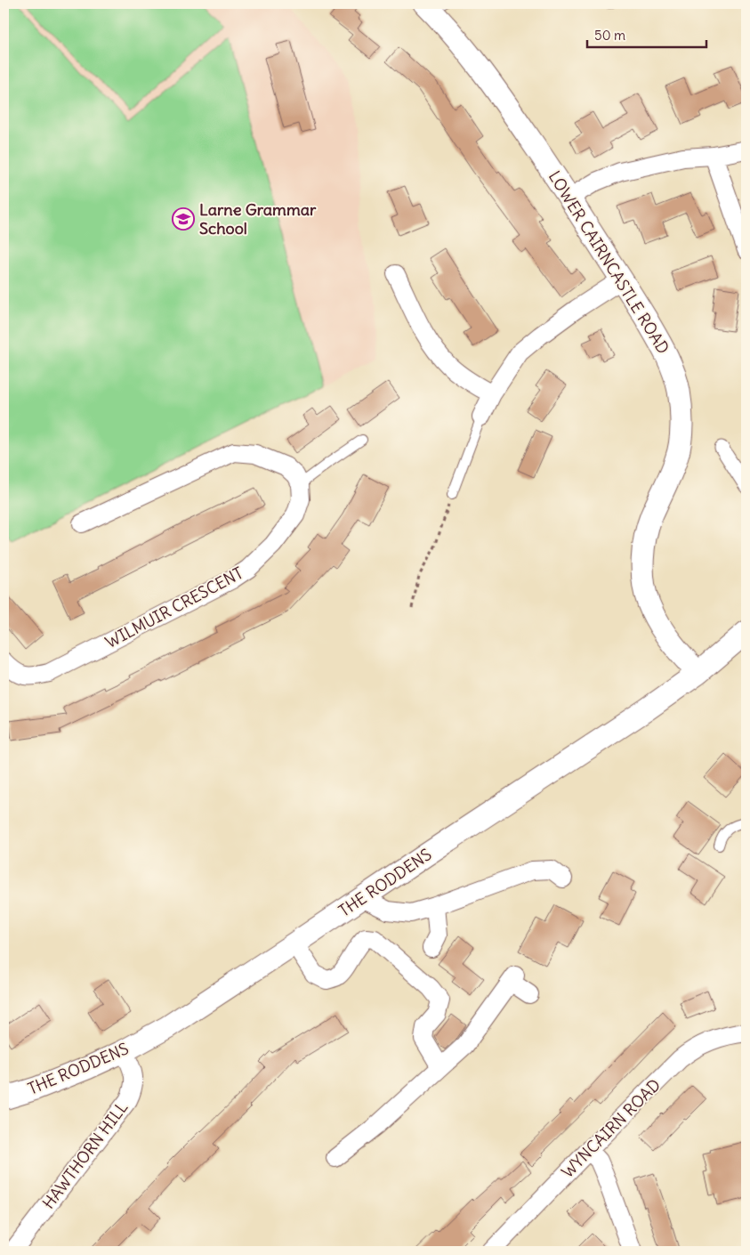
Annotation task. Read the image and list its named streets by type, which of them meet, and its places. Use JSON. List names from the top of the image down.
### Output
{
  "streets": {
    "street": [
      "LOWER CAIRNCASTLE ROAD",
      "WILMUIR CRESCENT",
      "THE RODDENS",
      "WYNCAIRN ROAD",
      "HAWTHORN HILL"
    ]
  },
  "crossings": [
    ["LOWER CAIRNCASTLE ROAD", "THE RODDENS"],
    ["THE RODDENS", "HAWTHORN HILL"]
  ],
  "places": {
    "school or university": ["Larne Grammar School"]
  },
  "scale_bar": "50 m"
}
